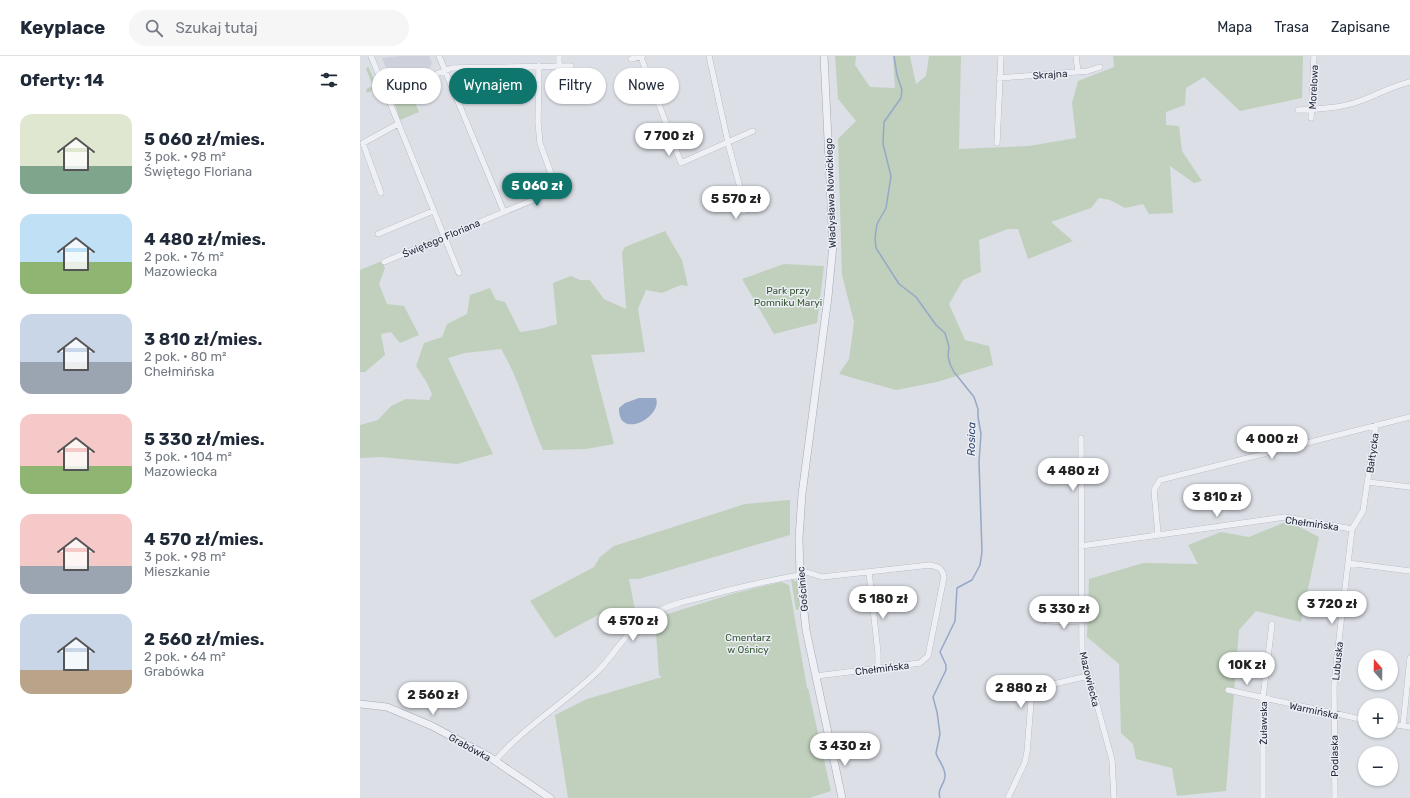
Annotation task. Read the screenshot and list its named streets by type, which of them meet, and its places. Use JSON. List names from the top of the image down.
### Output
{
  "streets": {
    "street": [
      "Skrajna",
      "Morelowa",
      "Władysława Nowickiego",
      "Świętego Floriana",
      "Bałtycka",
      "Chełmińska",
      "Gościniec",
      "Lubuska",
      "Mazowiecka",
      "Warmińska",
      "Żuławska",
      "Grabówka",
      "Podlaska"
    ]
  },
  "crossings": [
    ["Władysława Nowickiego", "Gościniec"],
    ["Bałtycka", "Chełmińska"],
    ["Bałtycka", "Lubuska"],
    ["Chełmińska", "Gościniec"],
    ["Chełmińska", "Lubuska"],
    ["Chełmińska", "Mazowiecka"],
    ["Lubuska", "Warmińska"],
    ["Lubuska", "Podlaska"],
    ["Warmińska", "Żuławska"],
    ["Warmińska", "Podlaska"]
  ],
  "water": ["Rosica"],
  "parks": ["Park przy Pomniku Maryi", "Cmentarz w Ośnicy"],
  "north": "top",
  "page": {
    "header": "Keyplace",
    "search": "Szukaj tutaj",
    "nav": ["Mapa", "Trasa", "Zapisane"],
    "heading": "Oferty: 14",
    "chip": [
      "Kupno",
      "Wynajem",
      "Filtry",
      "Nowe"
    ],
    "list": [
      {
        "name": "5 060 zł/mies.",
        "note": "3 pok. · 98 m² · Świętego Floriana"
      },
      {
        "name": "4 480 zł/mies.",
        "note": "2 pok. · 76 m² · Mazowiecka"
      },
      {
        "name": "3 810 zł/mies.",
        "note": "2 pok. · 80 m² · Chełmińska"
      },
      {
        "name": "5 330 zł/mies.",
        "note": "3 pok. · 104 m² · Mazowiecka"
      },
      {
        "name": "4 570 zł/mies.",
        "note": "3 pok. · 98 m² · Mieszkanie"
      },
      {
        "name": "2 560 zł/mies.",
        "note": "2 pok. · 64 m² · Grabówka"
      }
    ],
    "price": [
      "7 700 zł",
      "5 060 zł",
      "5 570 zł",
      "4 000 zł",
      "4 480 zł",
      "3 810 zł",
      "5 180 zł",
      "3 720 zł",
      "5 330 zł",
      "4 570 zł",
      "10K zł",
      "2 880 zł",
      "2 560 zł",
      "3 430 zł"
    ],
    "map_buttons": ["+", "−"]
  }
}
